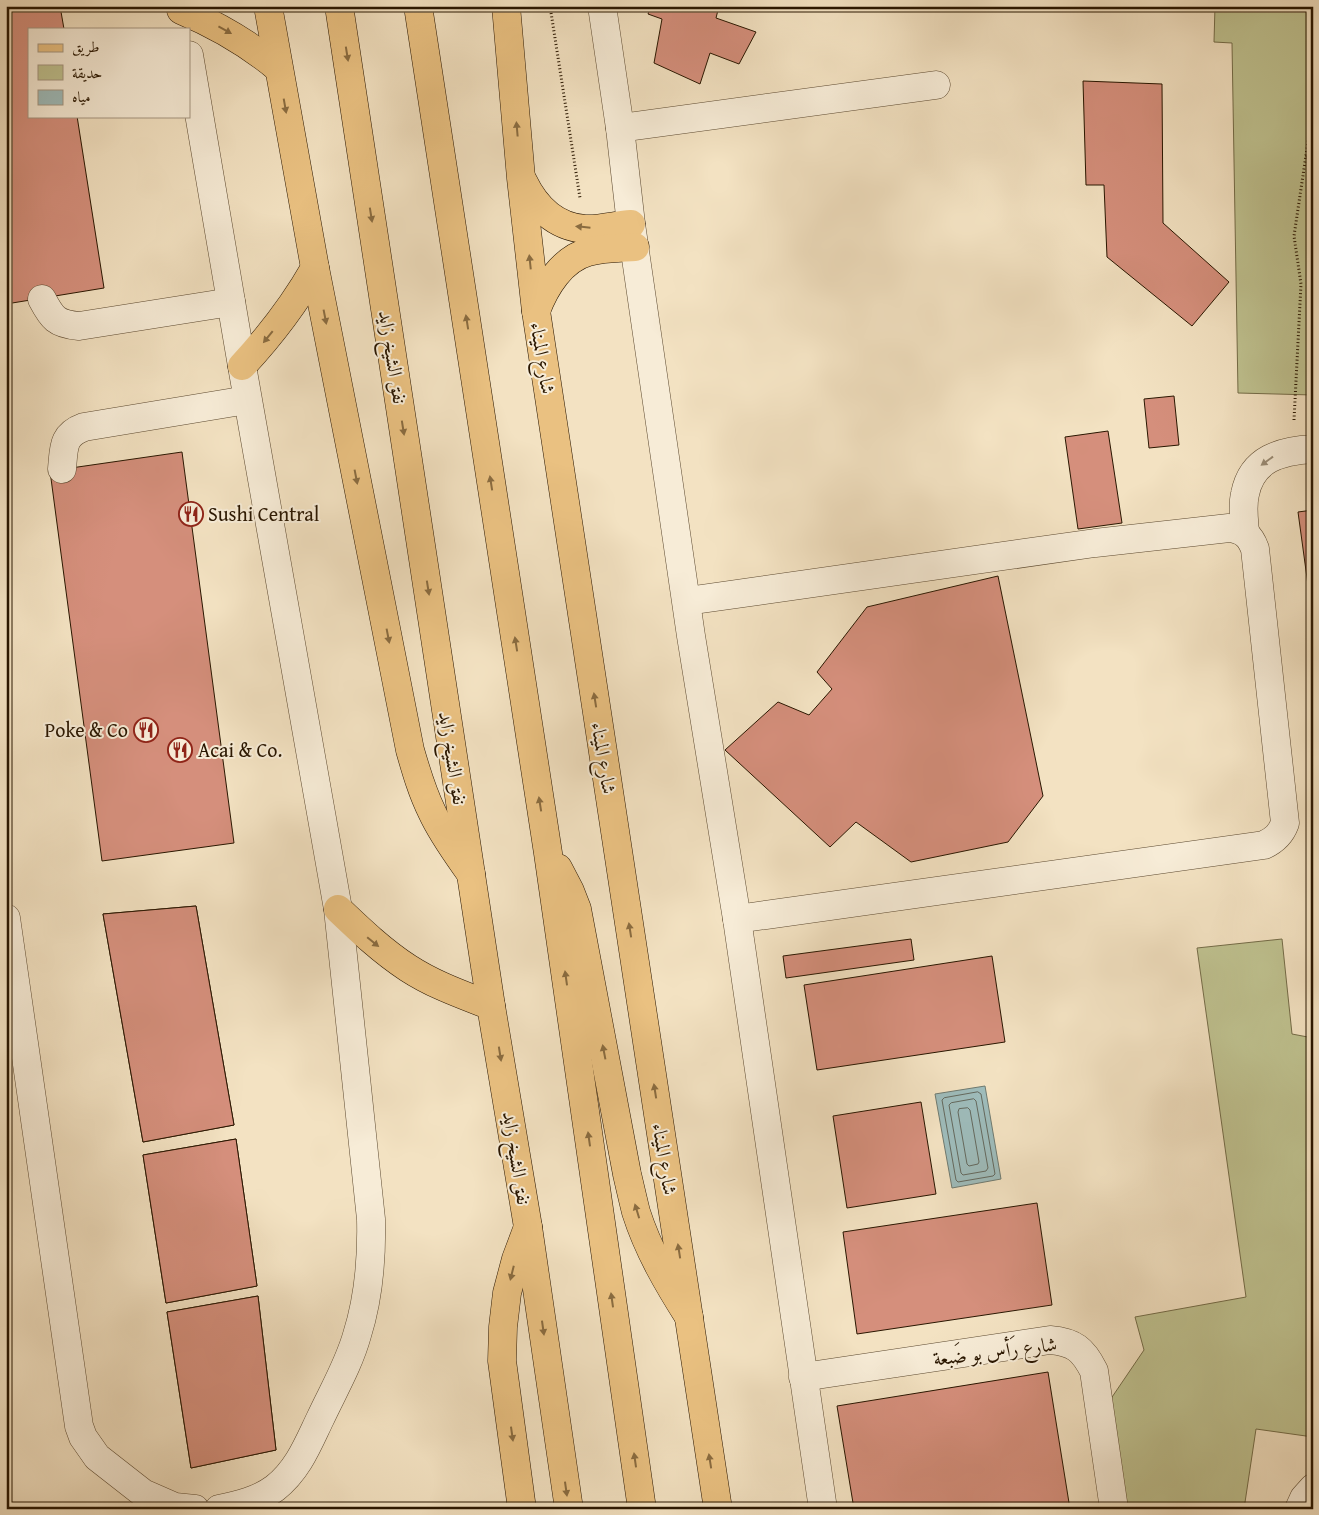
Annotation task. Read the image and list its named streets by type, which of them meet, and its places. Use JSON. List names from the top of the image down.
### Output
{
  "streets": {
    "main road": ["نفق الشيخ زايد", "شارع الميناء"],
    "street": ["شارع رَأس بو ضَبعة"]
  },
  "places": {
    "restaurant": ["Sushi Central", "Poke & Co", "Acai & Co."]
  },
  "legend": ["طريق", "حديقة", "مياه"]
}
